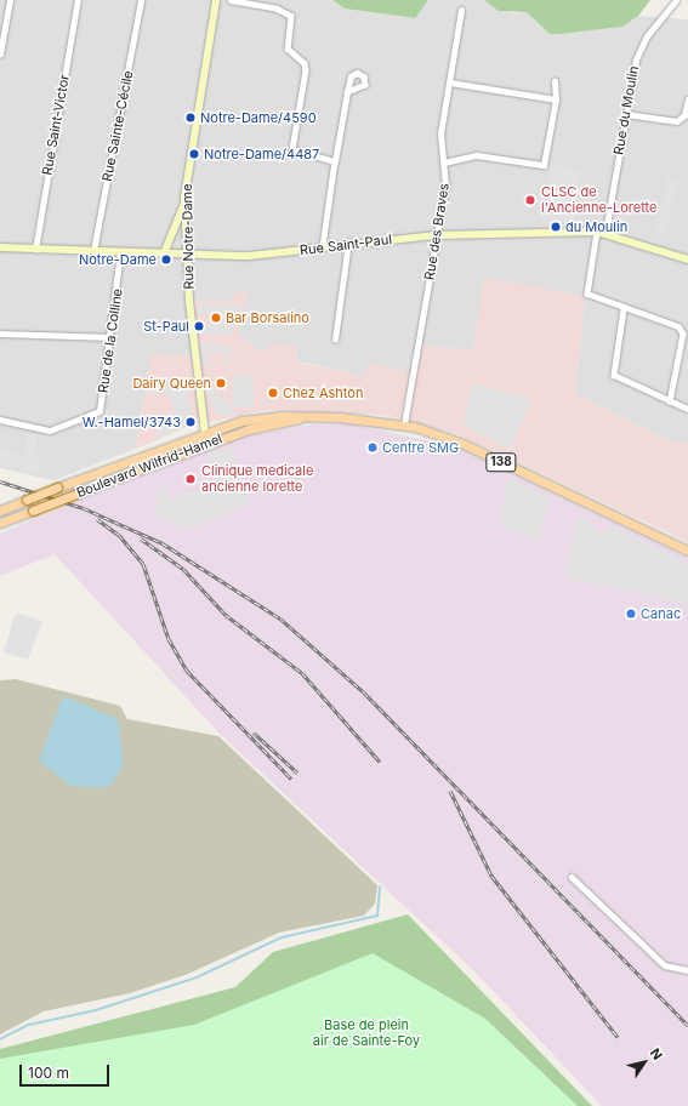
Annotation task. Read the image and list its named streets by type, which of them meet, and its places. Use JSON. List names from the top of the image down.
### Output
{
  "streets": {
    "main road": ["138", "Boulevard Wilfrid-Hamel"],
    "street": [
      "Rue du Moulin",
      "Rue Saint-Victor",
      "Rue Sainte-Cécile",
      "Rue des Braves",
      "Rue Notre-Dame",
      "Rue Saint-Paul",
      "Rue de la Colline"
    ]
  },
  "crossings": [
    ["Rue du Moulin", "Rue Saint-Paul"],
    ["Rue Saint-Victor", "Rue Saint-Paul"],
    ["Rue Sainte-Cécile", "Rue Saint-Paul"],
    ["Rue des Braves", "Rue Saint-Paul"],
    ["Rue des Braves", "Boulevard Wilfrid-Hamel"],
    ["Rue Notre-Dame", "Rue Saint-Paul"],
    ["Rue Notre-Dame", "Boulevard Wilfrid-Hamel"],
    ["Rue Saint-Paul", "Rue de la Colline"]
  ],
  "parks": ["Base de plein air de Sainte-Foy"],
  "places": [
    "Notre-Dame/4590",
    "Notre-Dame/4487",
    "CLSC de l'Ancienne-Lorette",
    "du Moulin",
    "Notre-Dame",
    "Bar Borsalino",
    "St-Paul",
    "Dairy Queen",
    "Chez Ashton",
    "W.-Hamel/3743",
    "Centre SMG",
    "Clinique medicale ancienne lorette",
    "Canac"
  ],
  "scale_bar": "100 m",
  "north": "top right"
}
